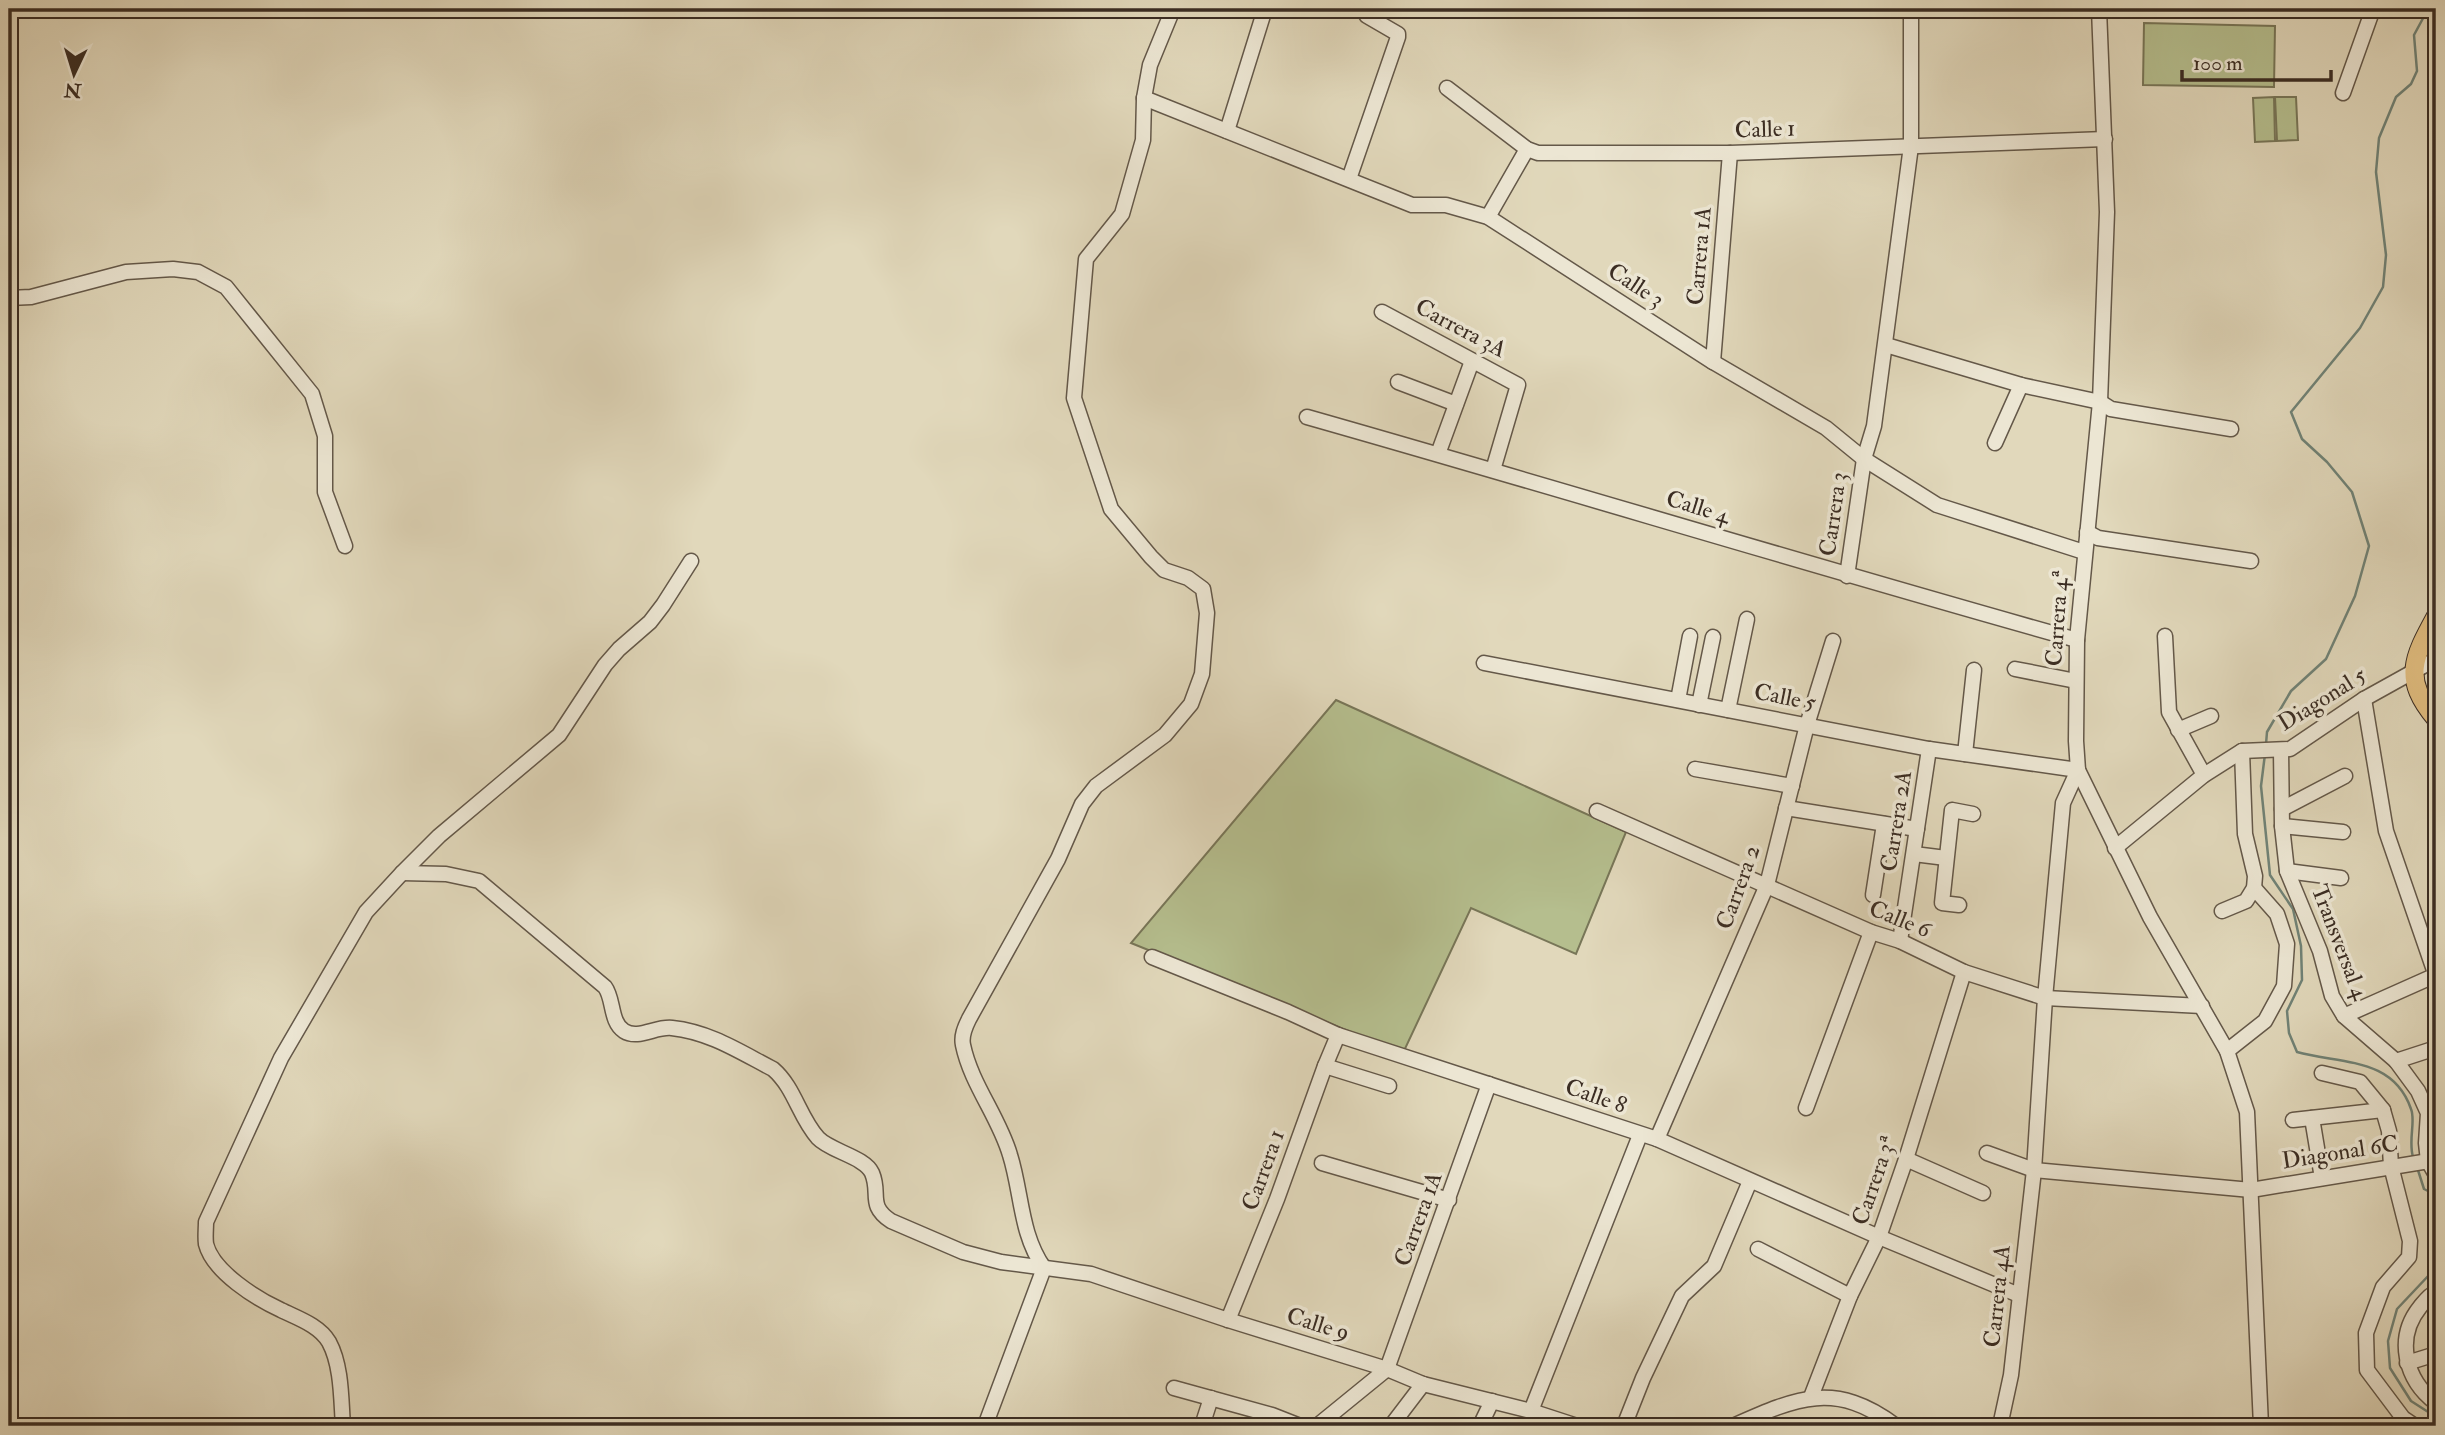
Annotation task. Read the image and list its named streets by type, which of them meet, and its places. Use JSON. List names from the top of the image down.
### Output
{
  "streets": {
    "street": [
      "Calle 1",
      "Carrera 1A",
      "Calle 3",
      "Carrera 3A",
      "Calle 4",
      "Carrera 3",
      "Carrera 4ª",
      "Calle 5",
      "Diagonal 5",
      "Carrera 2A",
      "Carrera 2",
      "Calle 6",
      "Transversal 4",
      "Calle 8",
      "Diagonal 6C",
      "Carrera 1",
      "Carrera 3ª",
      "Carrera 4A",
      "Calle 9"
    ]
  },
  "crossings": [
    ["Calle 1", "Carrera 1A"],
    ["Calle 1", "Carrera 3"],
    ["Calle 1", "Carrera 4ª"],
    ["Carrera 1A", "Calle 3"],
    ["Carrera 1A", "Calle 8"],
    ["Carrera 1A", "Calle 9"],
    ["Calle 3", "Carrera 3"],
    ["Calle 3", "Carrera 4ª"],
    ["Carrera 3A", "Calle 4"],
    ["Calle 4", "Carrera 3"],
    ["Calle 4", "Carrera 4ª"],
    ["Carrera 4ª", "Calle 5"],
    ["Carrera 4ª", "Diagonal 5"],
    ["Carrera 4ª", "Calle 6"],
    ["Carrera 4ª", "Diagonal 6C"],
    ["Carrera 4ª", "Carrera 4A"],
    ["Calle 5", "Carrera 2A"],
    ["Calle 5", "Carrera 2"],
    ["Calle 5", "Carrera 4A"],
    ["Diagonal 5", "Transversal 4"],
    ["Carrera 2A", "Calle 6"],
    ["Carrera 2", "Calle 6"],
    ["Carrera 2", "Calle 8"],
    ["Calle 6", "Carrera 3ª"],
    ["Calle 6", "Carrera 4A"],
    ["Transversal 4", "Diagonal 6C"],
    ["Calle 8", "Carrera 1"],
    ["Calle 8", "Carrera 3ª"],
    ["Calle 8", "Carrera 4A"],
    ["Diagonal 6C", "Carrera 4A"],
    ["Carrera 1", "Calle 9"]
  ],
  "scale_bar": "100 m",
  "north": "bottom"
}
